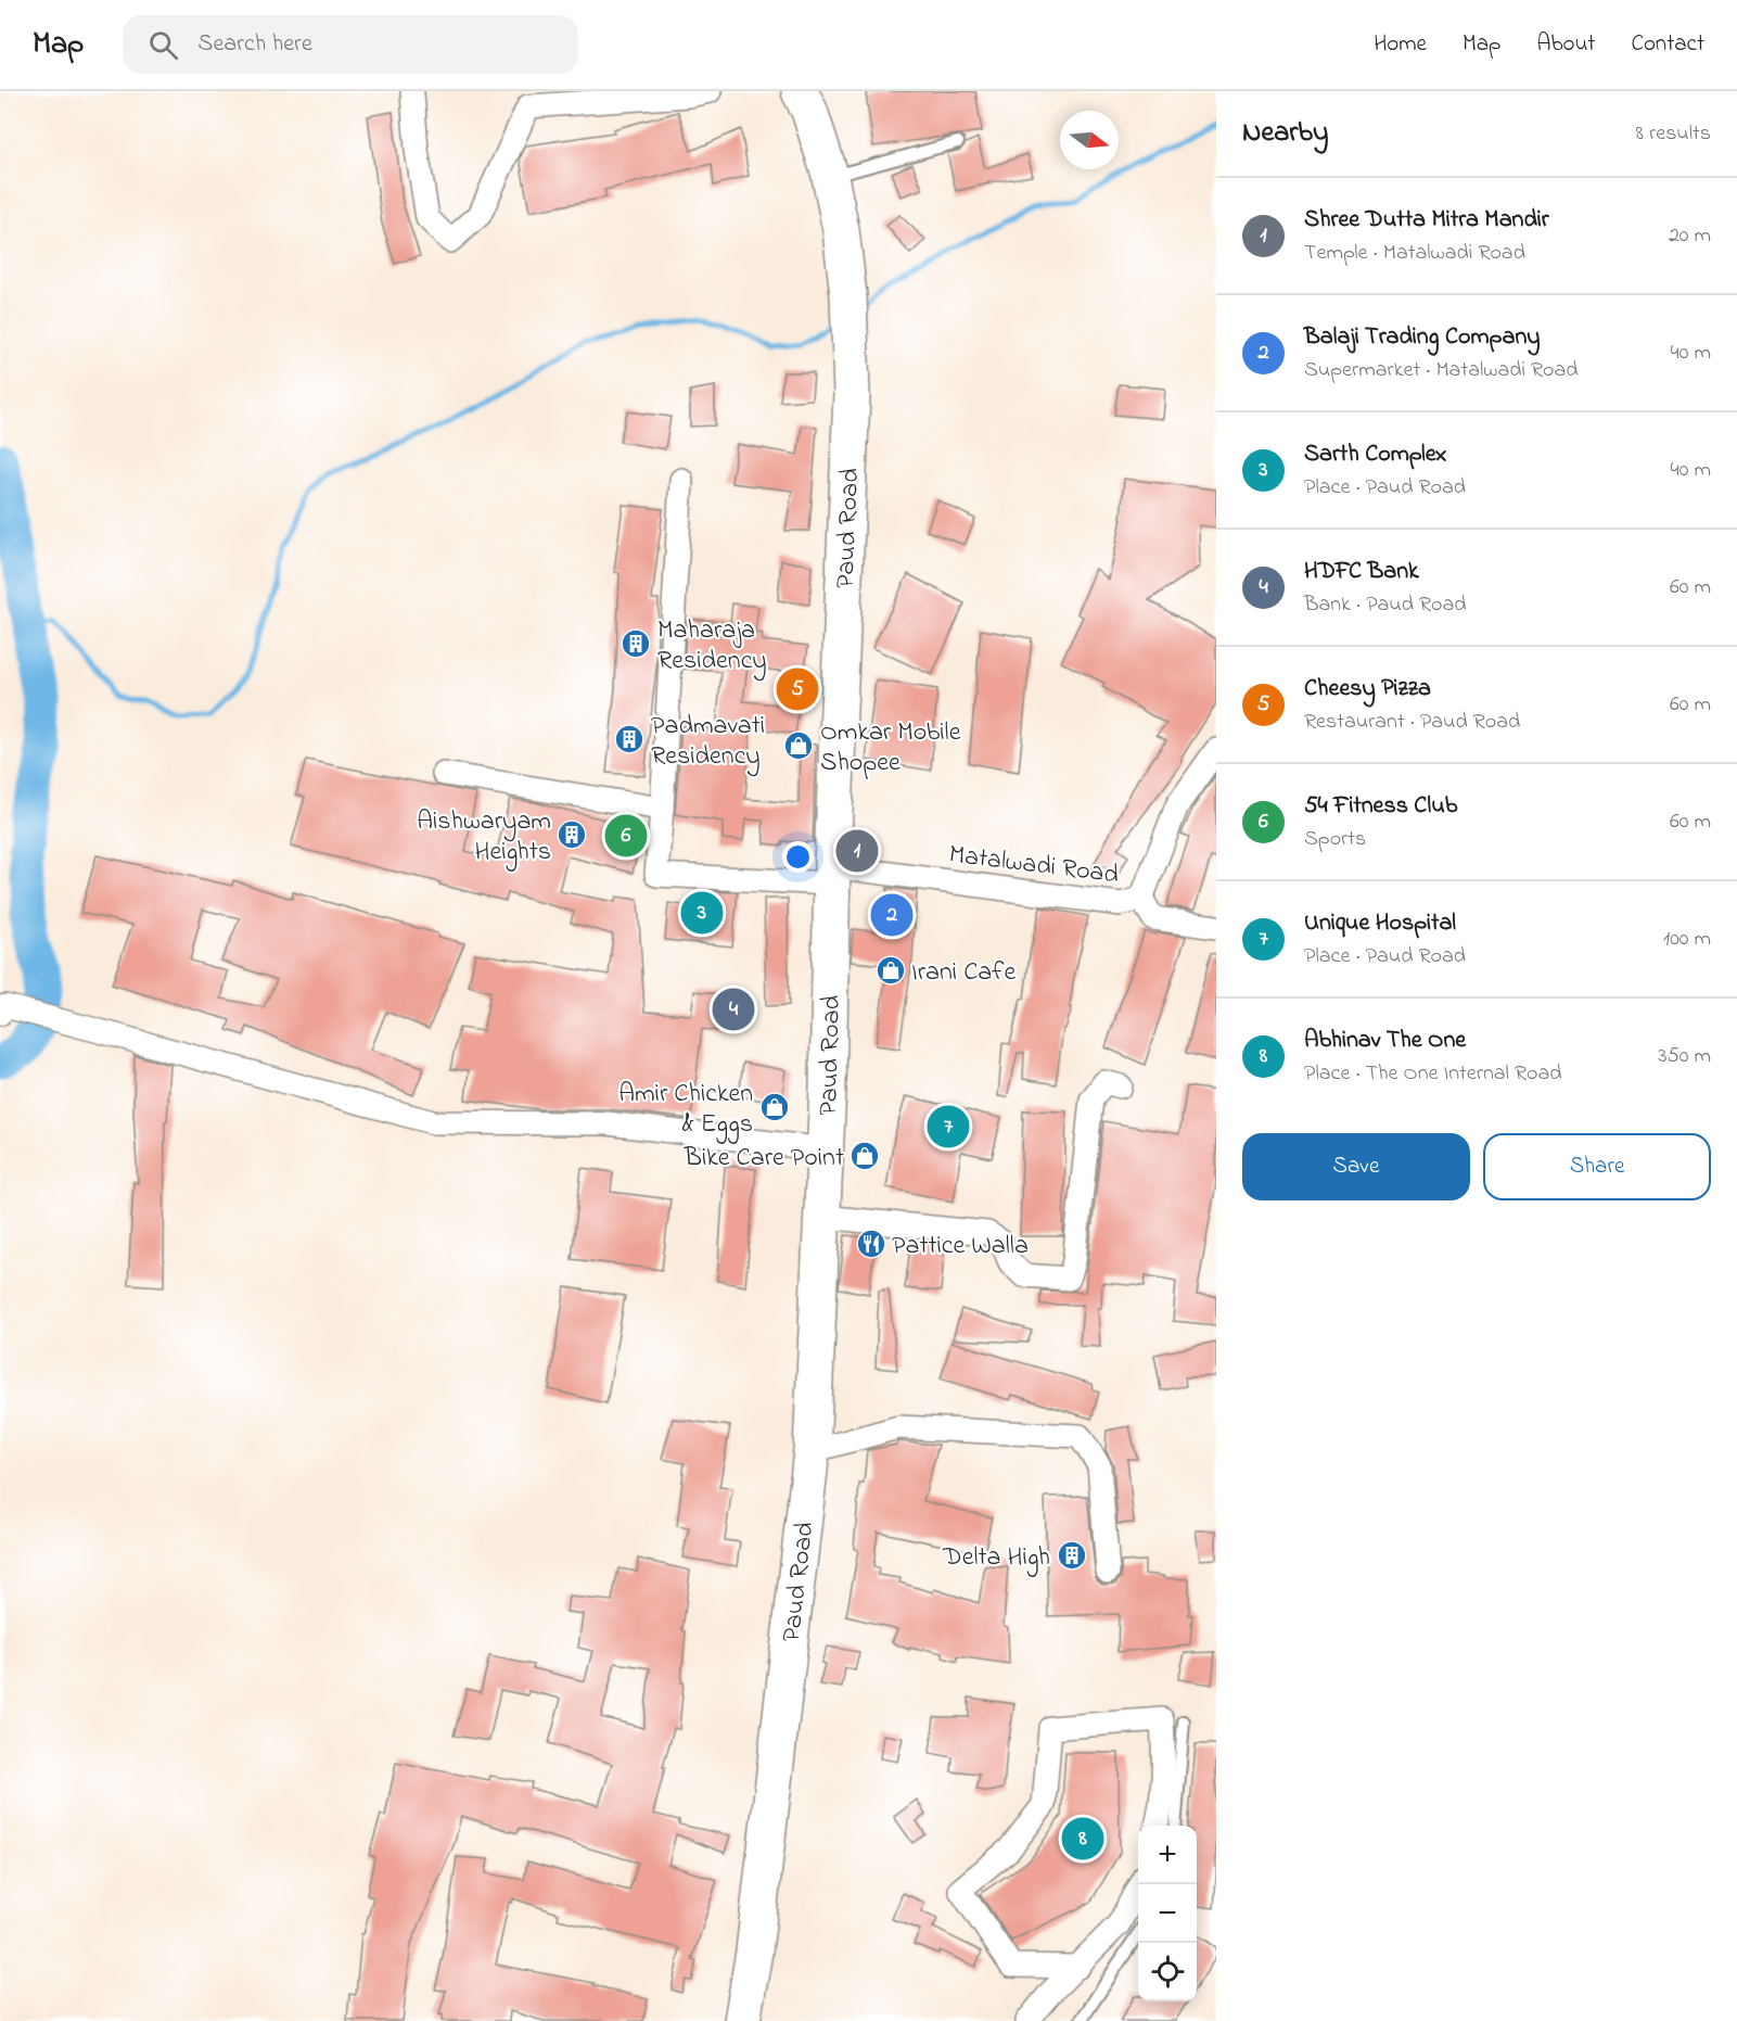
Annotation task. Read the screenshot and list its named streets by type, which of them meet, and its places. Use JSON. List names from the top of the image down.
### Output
{
  "streets": {
    "main road": ["Paud Road"],
    "street": ["Matalwadi Road"]
  },
  "crossings": [
    ["Paud Road", "Matalwadi Road"]
  ],
  "places": {
    "building": [
      "Maharaja Residency",
      "Padmavati Residency",
      "Aishwaryam Heights",
      "Delta High"
    ],
    "shop": [
      "Omkar Mobile Shopee",
      "Irani Cafe",
      "Amir Chicken & Eggs",
      "Bike Care Point"
    ],
    "restaurant": ["Pattice Walla"]
  },
  "north": "right",
  "page": {
    "header": "Map",
    "search": "Search here",
    "nav": [
      "Home",
      "Map",
      "About",
      "Contact"
    ],
    "heading": ["Nearby", "8 results"],
    "list": [
      {
        "mark": "1",
        "name": "Shree Dutta Mitra Mandir",
        "note": "Temple · Matalwadi Road",
        "value": "20 m"
      },
      {
        "mark": "2",
        "name": "Balaji Trading Company",
        "note": "Supermarket · Matalwadi Road",
        "value": "40 m"
      },
      {
        "mark": "3",
        "name": "Sarth Complex",
        "note": "Place · Paud Road",
        "value": "40 m"
      },
      {
        "mark": "4",
        "name": "HDFC Bank",
        "note": "Bank · Paud Road",
        "value": "60 m"
      },
      {
        "mark": "5",
        "name": "Cheesy Pizza",
        "note": "Restaurant · Paud Road",
        "value": "60 m"
      },
      {
        "mark": "6",
        "name": "54 Fitness Club",
        "note": "Sports",
        "value": "60 m"
      },
      {
        "mark": "7",
        "name": "Unique Hospital",
        "note": "Place · Paud Road",
        "value": "100 m"
      },
      {
        "mark": "8",
        "name": "Abhinav The One",
        "note": "Place · The One Internal Road",
        "value": "350 m"
      }
    ],
    "pins": [
      "5",
      "6",
      "1",
      "3",
      "2",
      "4",
      "7",
      "8"
    ],
    "buttons": ["Save", "Share"],
    "map_buttons": ["+", "−"]
  }
}
